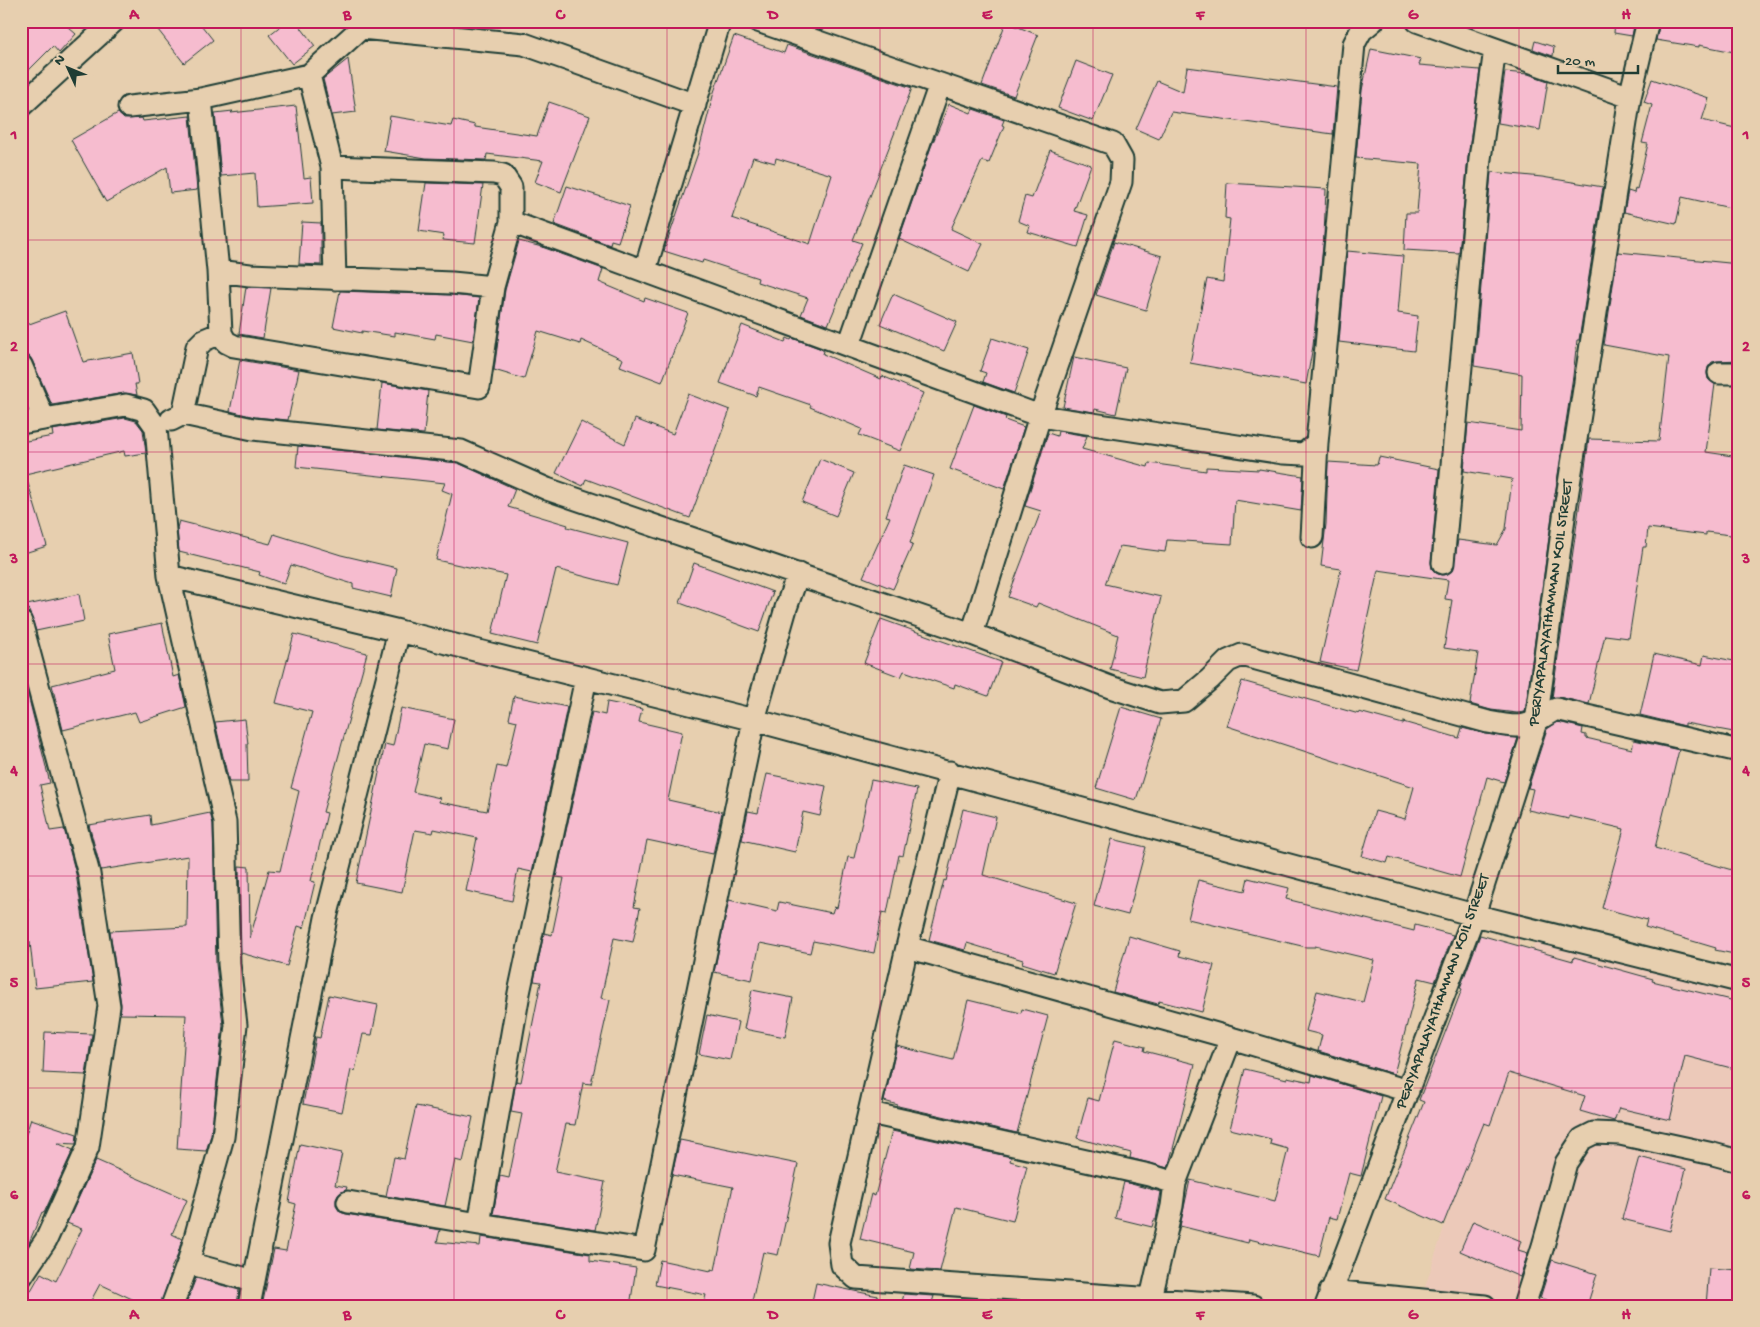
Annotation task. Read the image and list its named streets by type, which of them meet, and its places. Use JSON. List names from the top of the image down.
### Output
{
  "streets": {
    "street": ["PERIYAPALAYATHAMMAN KOIL STREET"]
  },
  "scale_bar": "20 m",
  "north": "top left",
  "grid": {
    "columns": [
      "A",
      "B",
      "C",
      "D",
      "E",
      "F",
      "G",
      "H"
    ],
    "rows": [
      "1",
      "2",
      "3",
      "4",
      "5",
      "6"
    ]
  }
}
